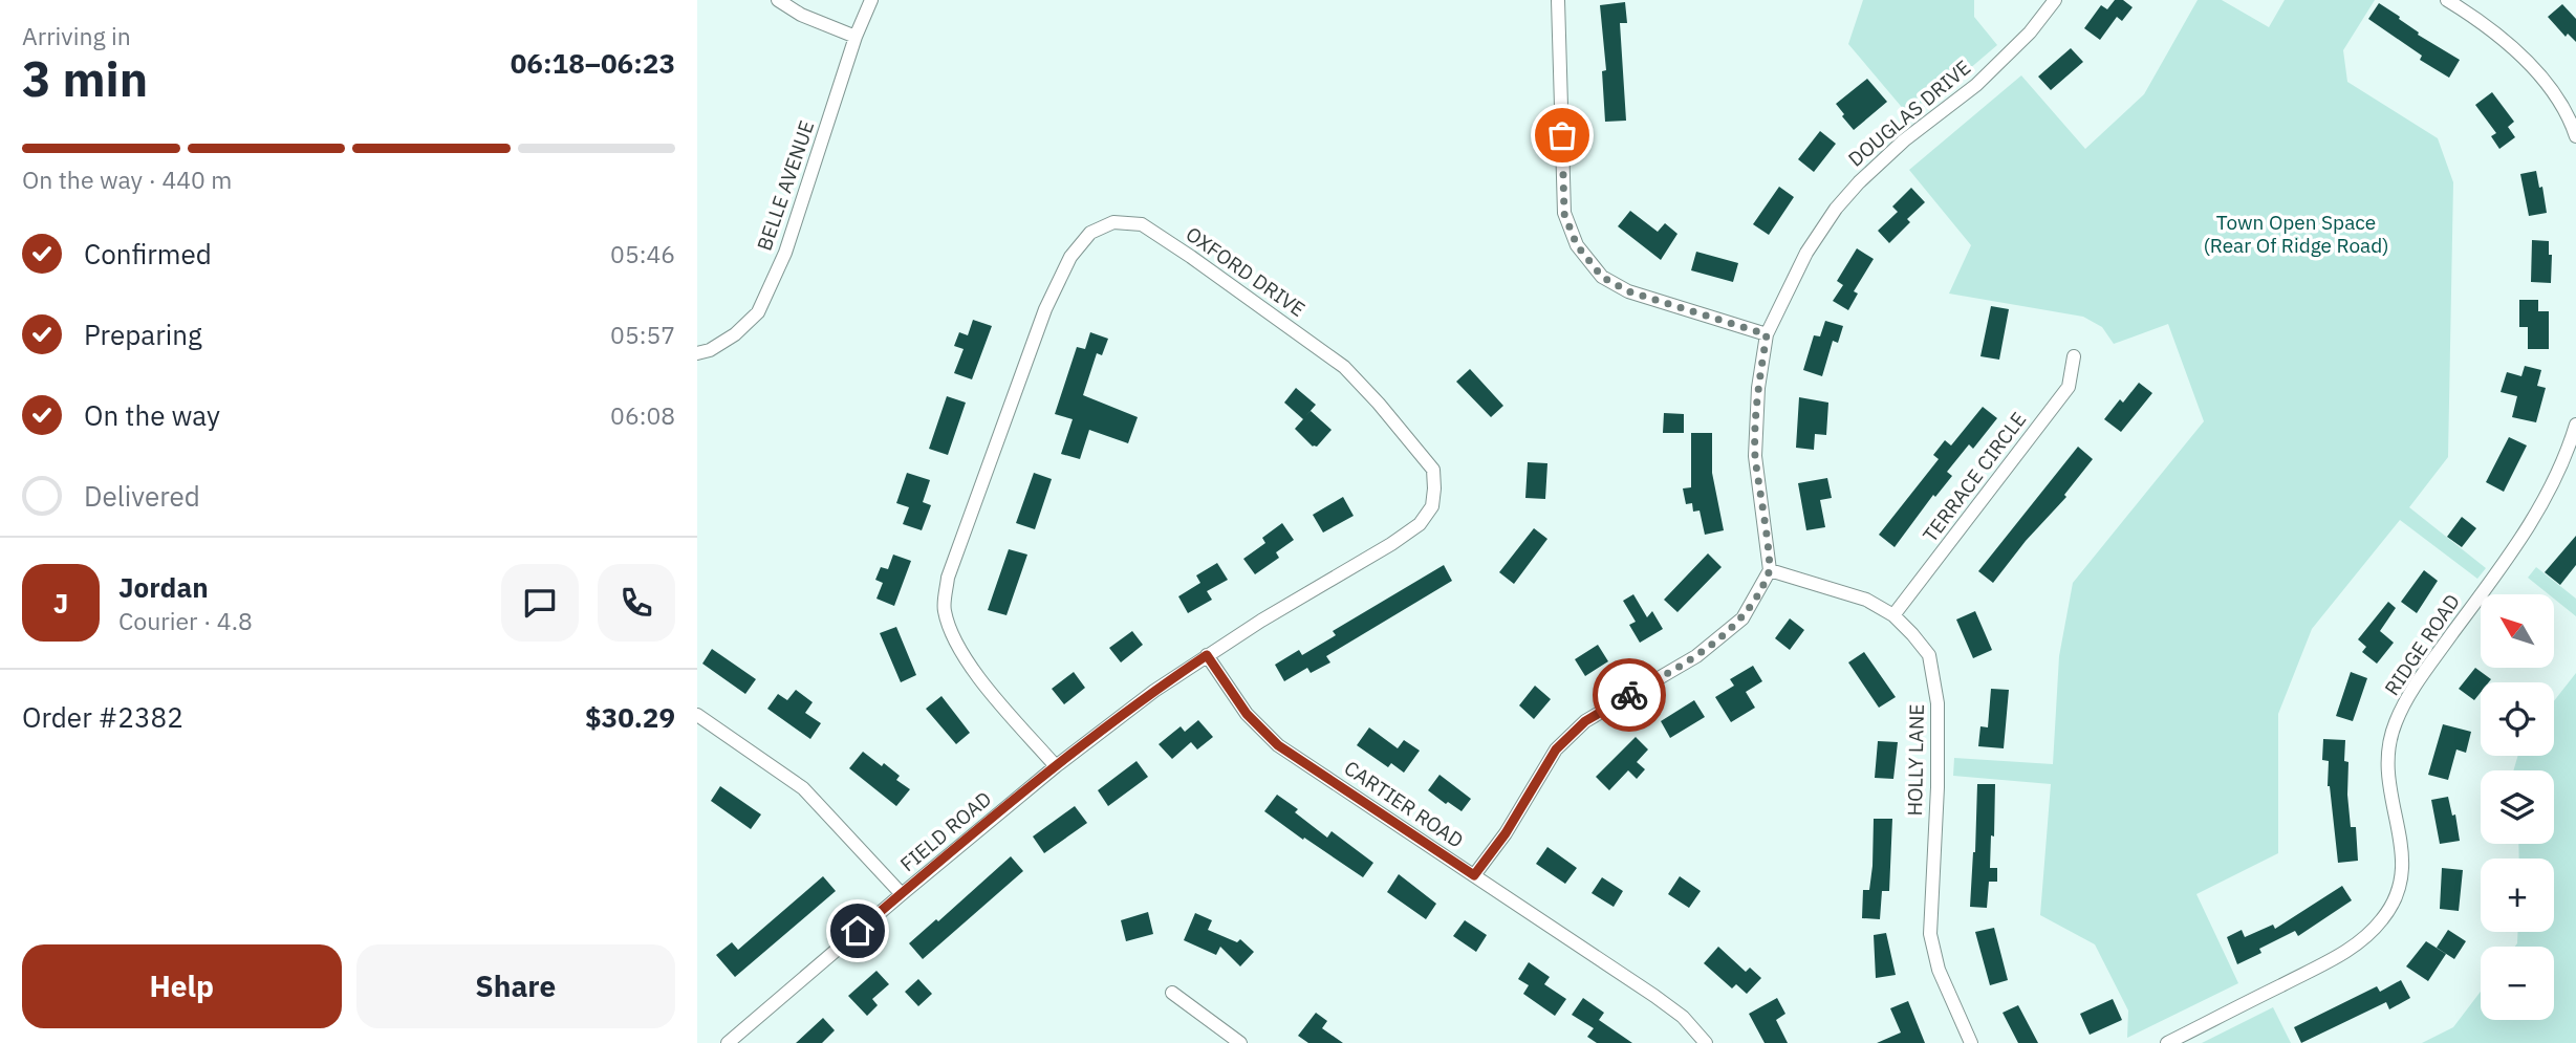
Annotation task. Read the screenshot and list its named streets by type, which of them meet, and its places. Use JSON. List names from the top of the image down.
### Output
{
  "streets": {
    "street": [
      "DOUGLAS DRIVE",
      "BELLE AVENUE",
      "OXFORD DRIVE",
      "TERRACE CIRCLE",
      "RIDGE ROAD",
      "HOLLY LANE",
      "CARTIER ROAD",
      "FIELD ROAD"
    ]
  },
  "crossings": [
    ["DOUGLAS DRIVE", "HOLLY LANE"],
    ["OXFORD DRIVE", "CARTIER ROAD"],
    ["OXFORD DRIVE", "FIELD ROAD"],
    ["TERRACE CIRCLE", "HOLLY LANE"]
  ],
  "parks": ["Town Open Space (Rear Of Ridge Road)"],
  "north": "top left",
  "page": {
    "heading": ["3 min", "Arriving in", "06:18–06:23"],
    "panel": [
      "Jordan",
      "Courier · 4.8",
      "Order #2382",
      "$30.29"
    ],
    "bar": "On the way · 440 m",
    "list": [
      ["Confirmed", "05:46"],
      ["Preparing", "05:57"],
      ["On the way", "06:08"],
      "Delivered"
    ],
    "round": "J",
    "map_buttons": ["+", "−"],
    "buttons": ["Help", "Share"]
  }
}
